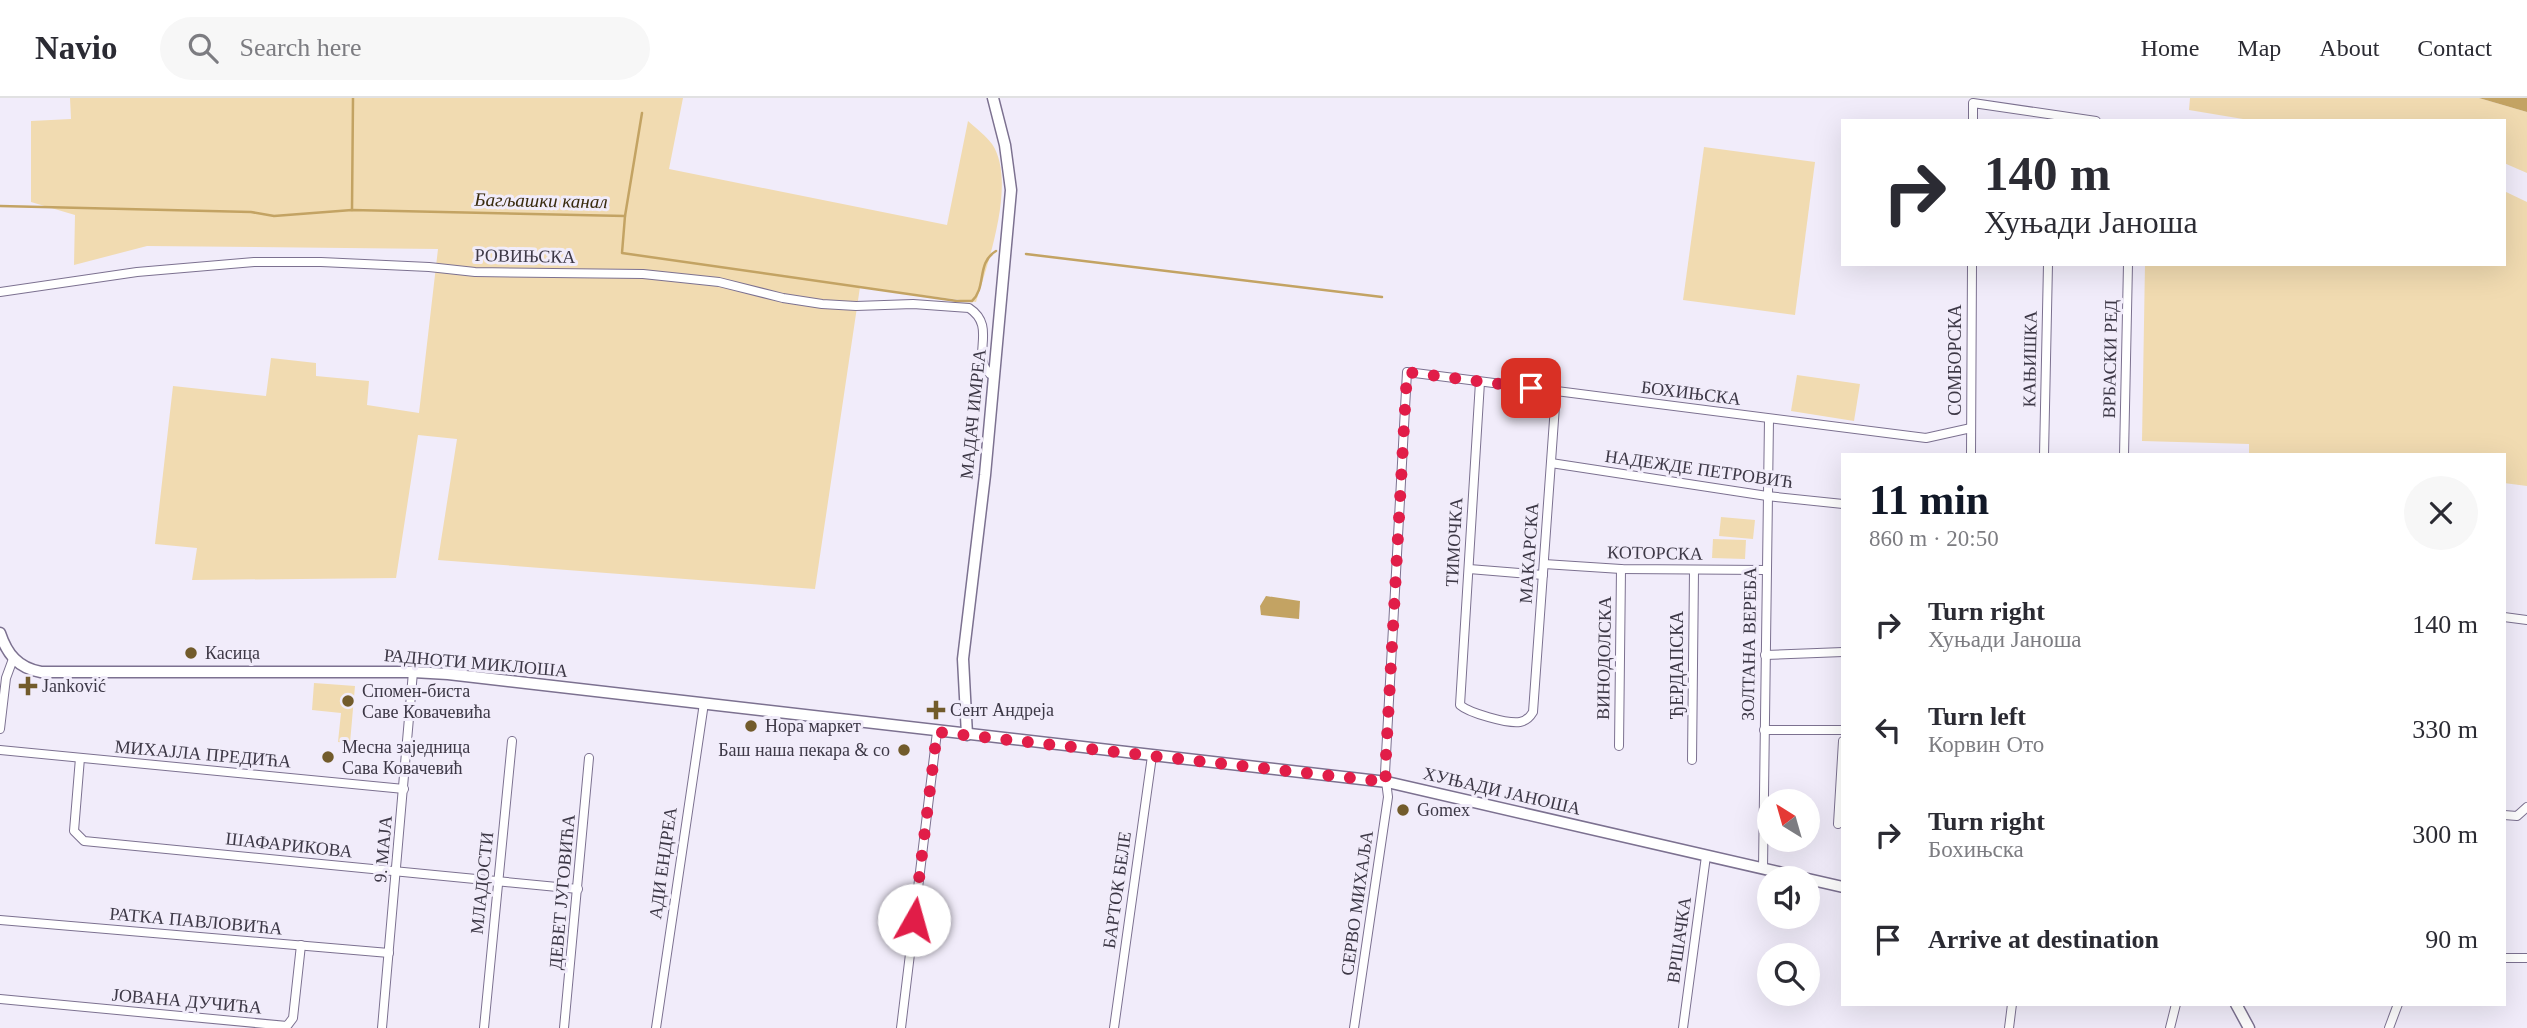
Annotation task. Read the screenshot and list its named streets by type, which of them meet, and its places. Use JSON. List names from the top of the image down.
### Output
{
  "streets": {
    "street": [
      "РОВИЊСКА",
      "КАЊИШКА",
      "ВРБАСКИ РЕД",
      "СОМБОРСКА",
      "БОХИЊСКА",
      "МАДАЧ ИМРЕА",
      "НАДЕЖДЕ ПЕТРОВИЋ",
      "ТИМОЧКА",
      "МАКАРСКА",
      "КОТОРСКА",
      "ЗОЛТАНА ВЕРЕБА",
      "ВИНОДОЛСКА",
      "РАДНОТИ МИКЛОША",
      "ЂЕРДАПСКА",
      "МИХАЈЛА ПРЕДИЋА",
      "ХУЊАДИ ЈАНОША",
      "ШАФАРИКОВА",
      "9. МАЈА",
      "АДИ ЕНДРЕА",
      "МЛАДОСТИ",
      "БАРТОК БЕЛЕ",
      "ДЕВЕТ ЈУГОВИЋА",
      "СЕРВО МИХАЉА",
      "РАТКА ПАВЛОВИЋА",
      "ВРШАЧКА",
      "ЈОВАНА ДУЧИЋА"
    ]
  },
  "crossings": [
    ["РОВИЊСКА", "МАДАЧ ИМРЕА"],
    ["СОМБОРСКА", "БОХИЊСКА"],
    ["БОХИЊСКА", "ТИМОЧКА"],
    ["БОХИЊСКА", "МАКАРСКА"],
    ["БОХИЊСКА", "ЗОЛТАНА ВЕРЕБА"],
    ["БОХИЊСКА", "СЕРВО МИХАЉА"],
    ["МАДАЧ ИМРЕА", "ХУЊАДИ ЈАНОША"],
    ["НАДЕЖДЕ ПЕТРОВИЋ", "МАКАРСКА"],
    ["НАДЕЖДЕ ПЕТРОВИЋ", "ЗОЛТАНА ВЕРЕБА"],
    ["ТИМОЧКА", "МАКАРСКА"],
    ["МАКАРСКА", "КОТОРСКА"],
    ["КОТОРСКА", "ЗОЛТАНА ВЕРЕБА"],
    ["КОТОРСКА", "ВИНОДОЛСКА"],
    ["КОТОРСКА", "ЂЕРДАПСКА"],
    ["РАДНОТИ МИКЛОША", "ХУЊАДИ ЈАНОША"],
    ["РАДНОТИ МИКЛОША", "9. МАЈА"],
    ["РАДНОТИ МИКЛОША", "АДИ ЕНДРЕА"],
    ["МИХАЈЛА ПРЕДИЋА", "ШАФАРИКОВА"],
    ["МИХАЈЛА ПРЕДИЋА", "9. МАЈА"],
    ["ХУЊАДИ ЈАНОША", "БАРТОК БЕЛЕ"],
    ["ХУЊАДИ ЈАНОША", "СЕРВО МИХАЉА"],
    ["ХУЊАДИ ЈАНОША", "ВРШАЧКА"],
    ["ШАФАРИКОВА", "9. МАЈА"],
    ["ШАФАРИКОВА", "МЛАДОСТИ"],
    ["ШАФАРИКОВА", "ДЕВЕТ ЈУГОВИЋА"],
    ["9. МАЈА", "РАТКА ПАВЛОВИЋА"],
    ["РАТКА ПАВЛОВИЋА", "ЈОВАНА ДУЧИЋА"]
  ],
  "water": ["Багљашки канал"],
  "places": {
    "other": [
      "Касица",
      "Спомен-биста Саве Ковачевића",
      "Нора маркет",
      "Баш наша пекара & co",
      "Месна заједница Сава Ковачевић",
      "Gomex"
    ],
    "health": ["Janković", "Сент Андреја"]
  },
  "north": "top left",
  "page": {
    "header": "Navio",
    "search": "Search here",
    "nav": [
      "Home",
      "Map",
      "About",
      "Contact"
    ],
    "turn": ["140 m", "Хуњади Јаноша"],
    "heading": ["11 min", "860 m · 20:50"],
    "list": [
      {
        "name": "Turn right",
        "note": "Хуњади Јаноша",
        "value": "140 m"
      },
      {
        "name": "Turn left",
        "note": "Корвин Ото",
        "value": "330 m"
      },
      {
        "name": "Turn right",
        "note": "Бохињска",
        "value": "300 m"
      },
      {
        "name": "Arrive at destination",
        "value": "90 m"
      }
    ]
  }
}
